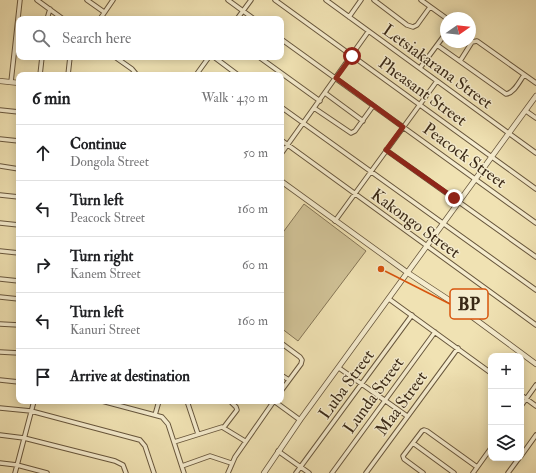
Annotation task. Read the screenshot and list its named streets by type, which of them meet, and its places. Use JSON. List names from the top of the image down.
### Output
{
  "streets": {
    "street": [
      "Letsiakarana Street",
      "Pheasant Street",
      "Peacock Street",
      "Kakongo Street",
      "Luba Street",
      "Lunda Street",
      "Maa Street"
    ]
  },
  "places": ["BP"],
  "north": "right",
  "page": {
    "search": "Search here",
    "heading": ["6 min", "Walk · 430 m"],
    "list": [
      ["Continue", "Dongola Street", "50 m"],
      ["Turn left", "Peacock Street", "160 m"],
      ["Turn right", "Kanem Street", "60 m"],
      ["Turn left", "Kanuri Street", "160 m"],
      "Arrive at destination"
    ],
    "map_buttons": ["+", "−"]
  }
}
